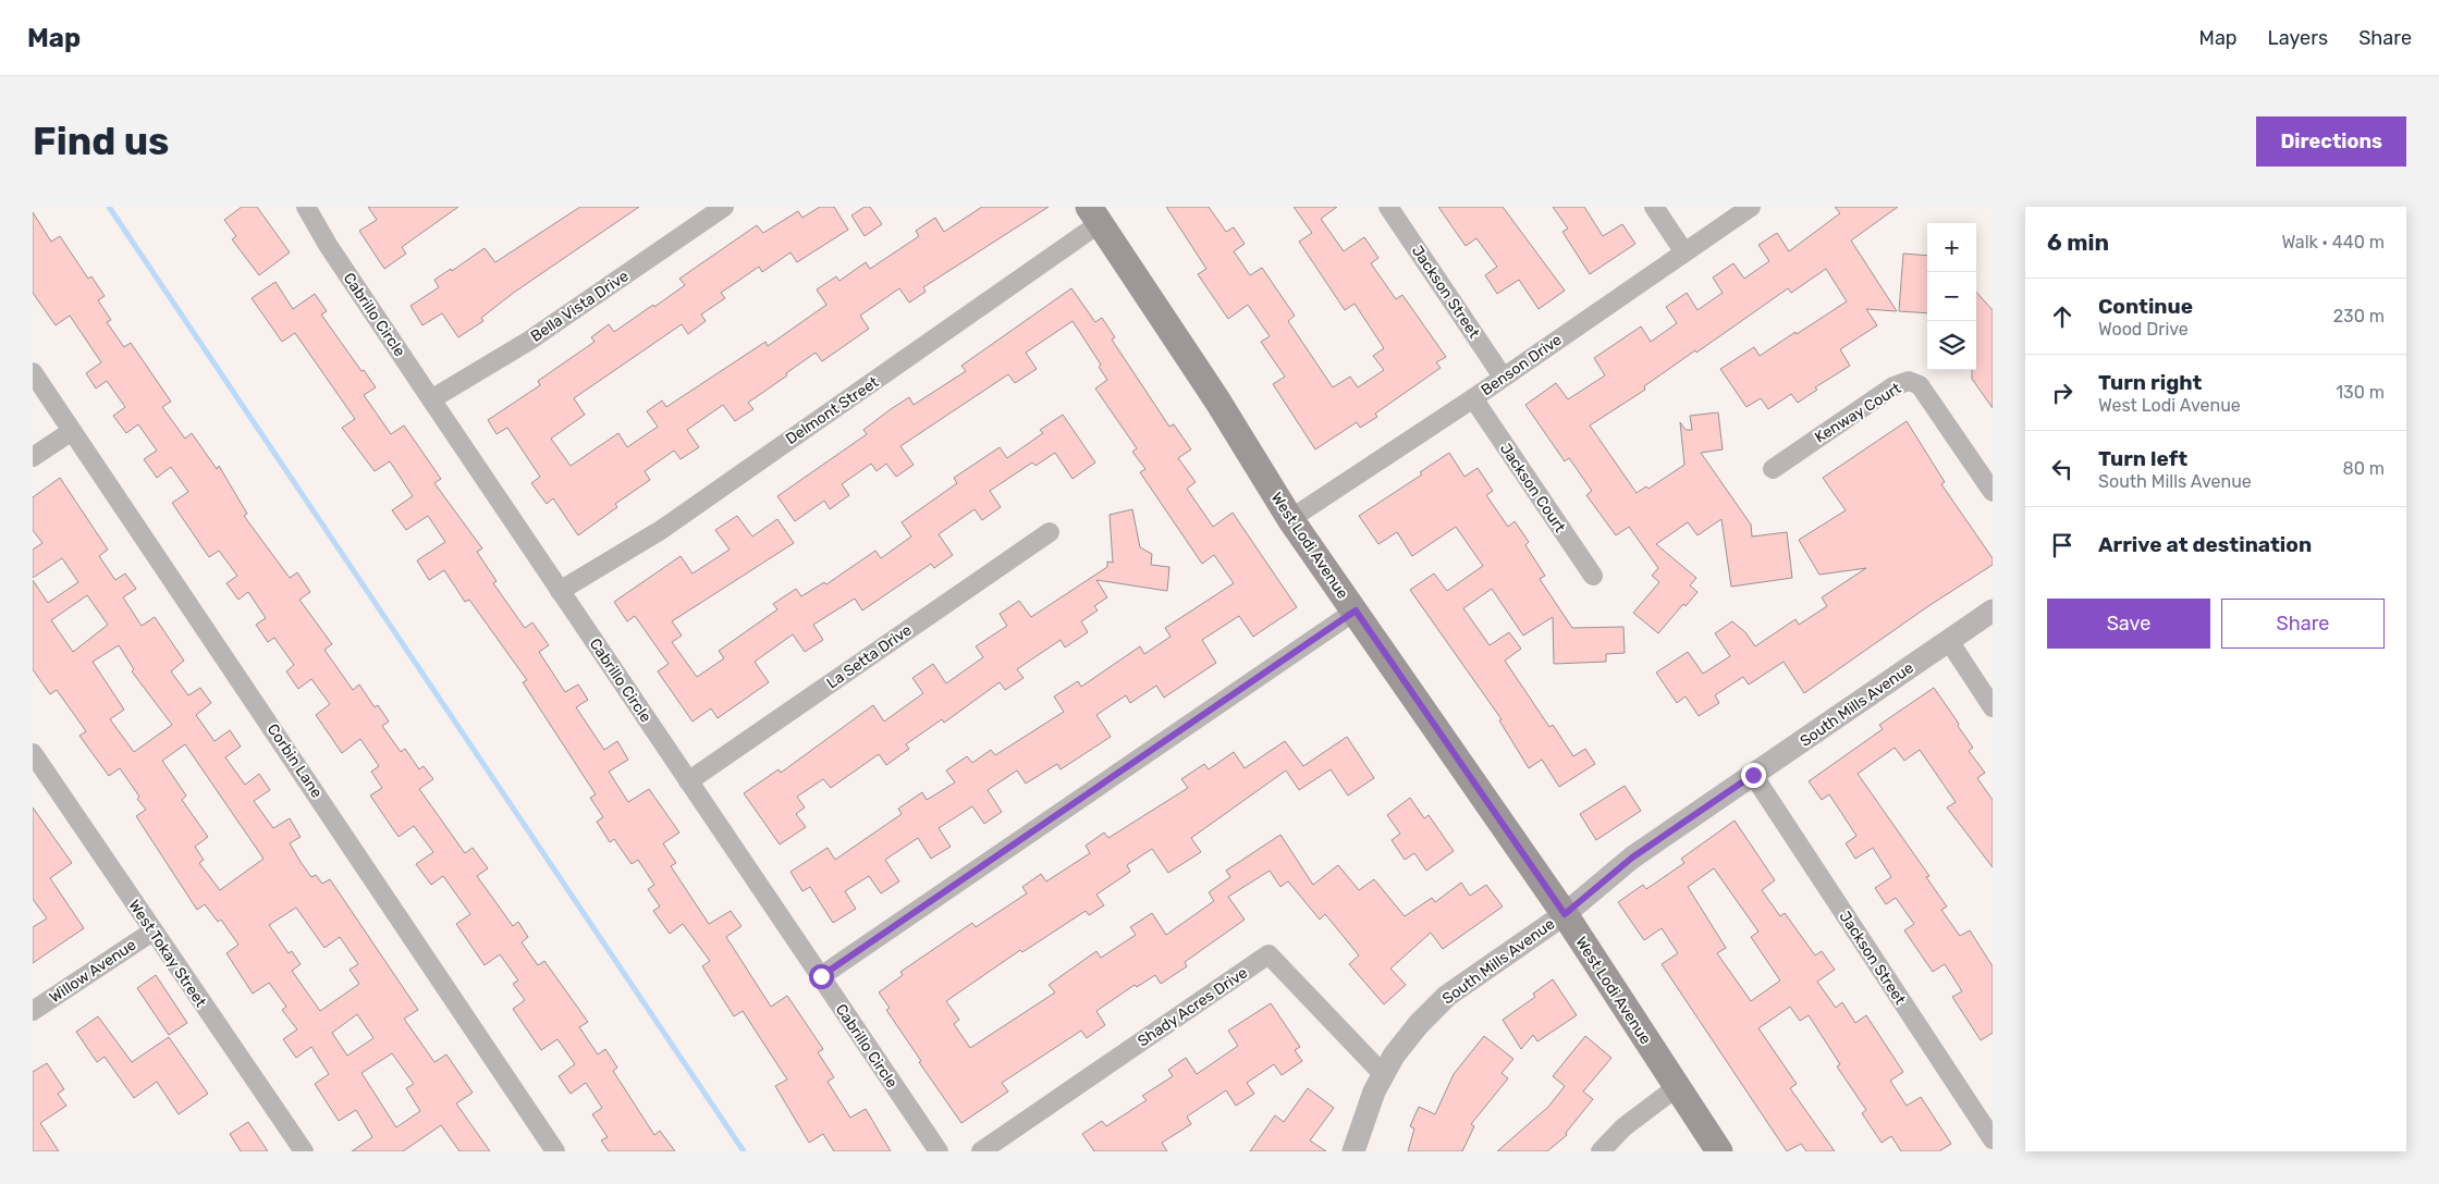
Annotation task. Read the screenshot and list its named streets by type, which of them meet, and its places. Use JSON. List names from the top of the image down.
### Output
{
  "streets": {
    "main road": ["West Lodi Avenue"],
    "street": [
      "Jackson Street",
      "Bella Vista Drive",
      "Cabrillo Circle",
      "Benson Drive",
      "Delmont Street",
      "Kenway Court",
      "Jackson Court",
      "La Setta Drive",
      "South Mills Avenue",
      "Corbin Lane",
      "West Tokay Street",
      "Willow Avenue",
      "Shady Acres Drive"
    ]
  },
  "crossings": [
    ["Jackson Street", "Benson Drive"],
    ["Jackson Street", "South Mills Avenue"],
    ["Bella Vista Drive", "Cabrillo Circle"],
    ["Cabrillo Circle", "Delmont Street"],
    ["Cabrillo Circle", "La Setta Drive"],
    ["Benson Drive", "Jackson Court"],
    ["Benson Drive", "West Lodi Avenue"],
    ["Delmont Street", "West Lodi Avenue"],
    ["West Lodi Avenue", "South Mills Avenue"],
    ["South Mills Avenue", "Shady Acres Drive"],
    ["West Tokay Street", "Willow Avenue"]
  ],
  "page": {
    "header": "Map",
    "nav": ["Map", "Layers", "Share"],
    "buttons": [
      "Directions",
      ["Save", "Share"]
    ],
    "title": "Find us",
    "heading": ["6 min", "Walk · 440 m"],
    "map_buttons": ["+", "−"],
    "list": [
      ["Continue", "Wood Drive", "230 m"],
      ["Turn right", "West Lodi Avenue", "130 m"],
      ["Turn left", "South Mills Avenue", "80 m"],
      "Arrive at destination"
    ]
  }
}
